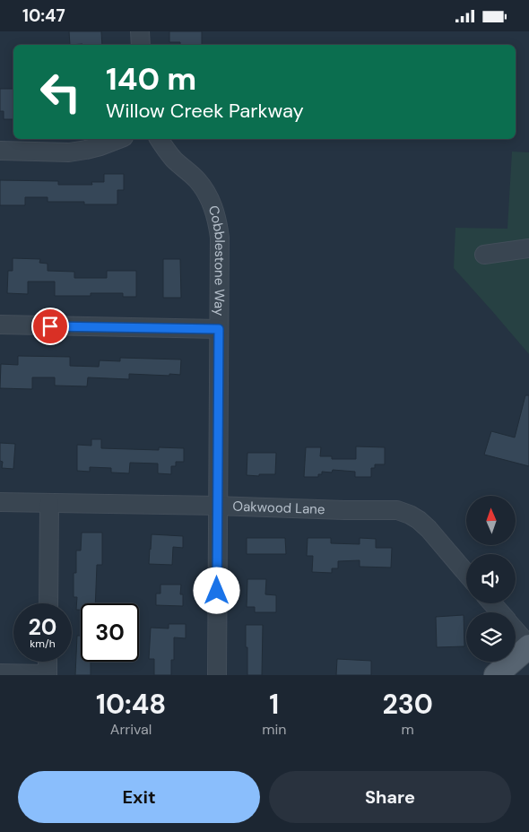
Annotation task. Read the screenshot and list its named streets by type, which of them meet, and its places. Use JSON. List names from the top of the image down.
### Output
{
  "streets": {
    "street": ["Cobblestone Way", "Oakwood Lane"]
  },
  "crossings": [
    ["Cobblestone Way", "Oakwood Lane"]
  ],
  "north": "top",
  "page": {
    "status": "10:47",
    "turn": ["140 m", "Willow Creek Parkway"],
    "speed": "20 km/h",
    "limit": "30",
    "eta": [
      "10:48",
      "Arrival",
      "1",
      "min",
      "230",
      "m"
    ],
    "buttons": ["Exit", "Share"]
  }
}
